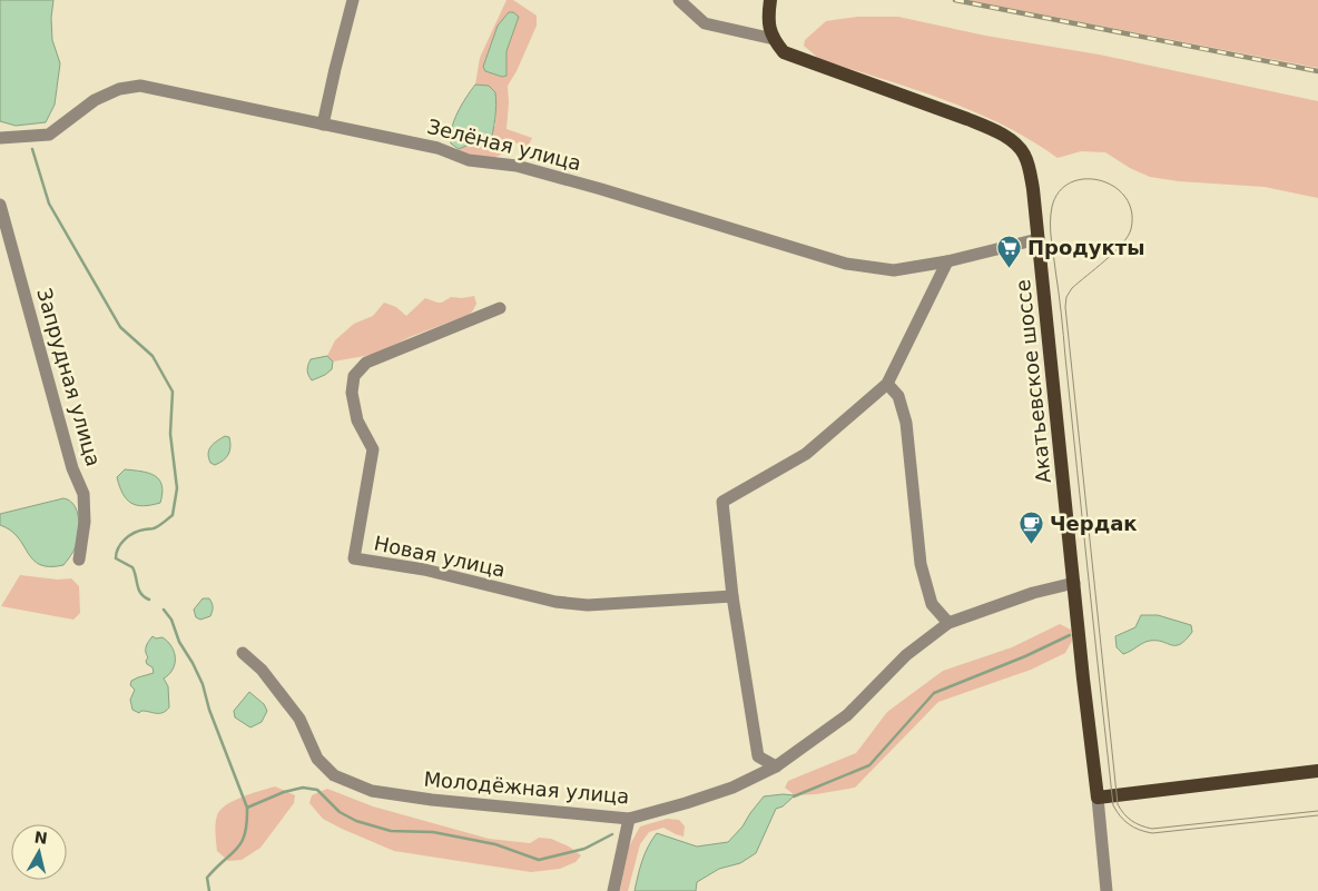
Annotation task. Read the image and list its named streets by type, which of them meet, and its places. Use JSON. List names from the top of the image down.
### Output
{
  "streets": {
    "main road": ["Акатьевское шоссе"],
    "street": [
      "Зелёная улица",
      "Запрудная улица",
      "Новая улица",
      "Молодёжная улица"
    ]
  },
  "crossings": [
    ["Зелёная улица", "Акатьевское шоссе"],
    ["Акатьевское шоссе", "Молодёжная улица"]
  ],
  "places": {
    "supermarket": ["Продукты"],
    "cafe": ["Чердак"]
  },
  "north": "top"
}
